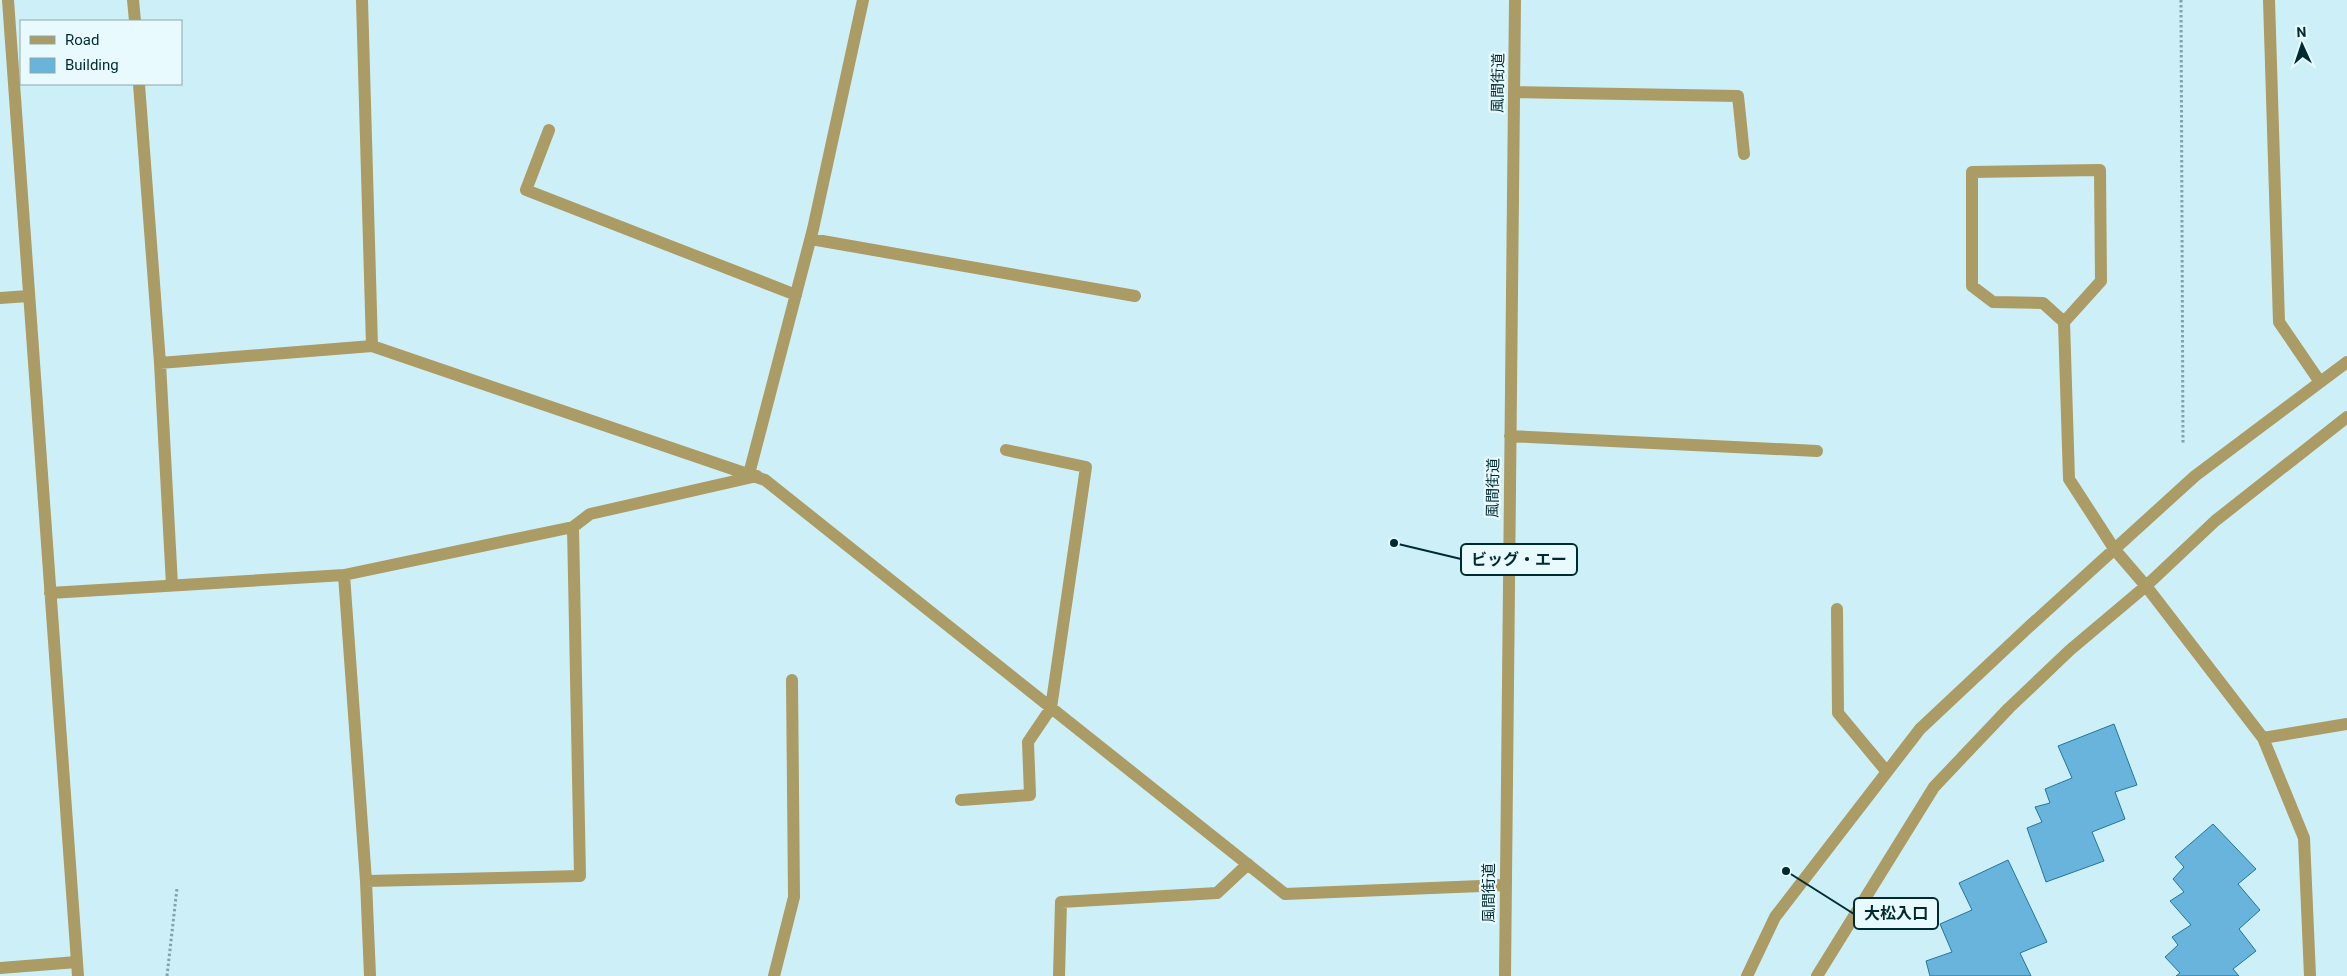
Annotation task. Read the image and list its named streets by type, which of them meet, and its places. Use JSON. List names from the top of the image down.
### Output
{
  "streets": {
    "street": ["風間街道"]
  },
  "places": ["ビッグ・エー", "大松入口"],
  "legend": ["Road", "Building"],
  "north": "top"
}
